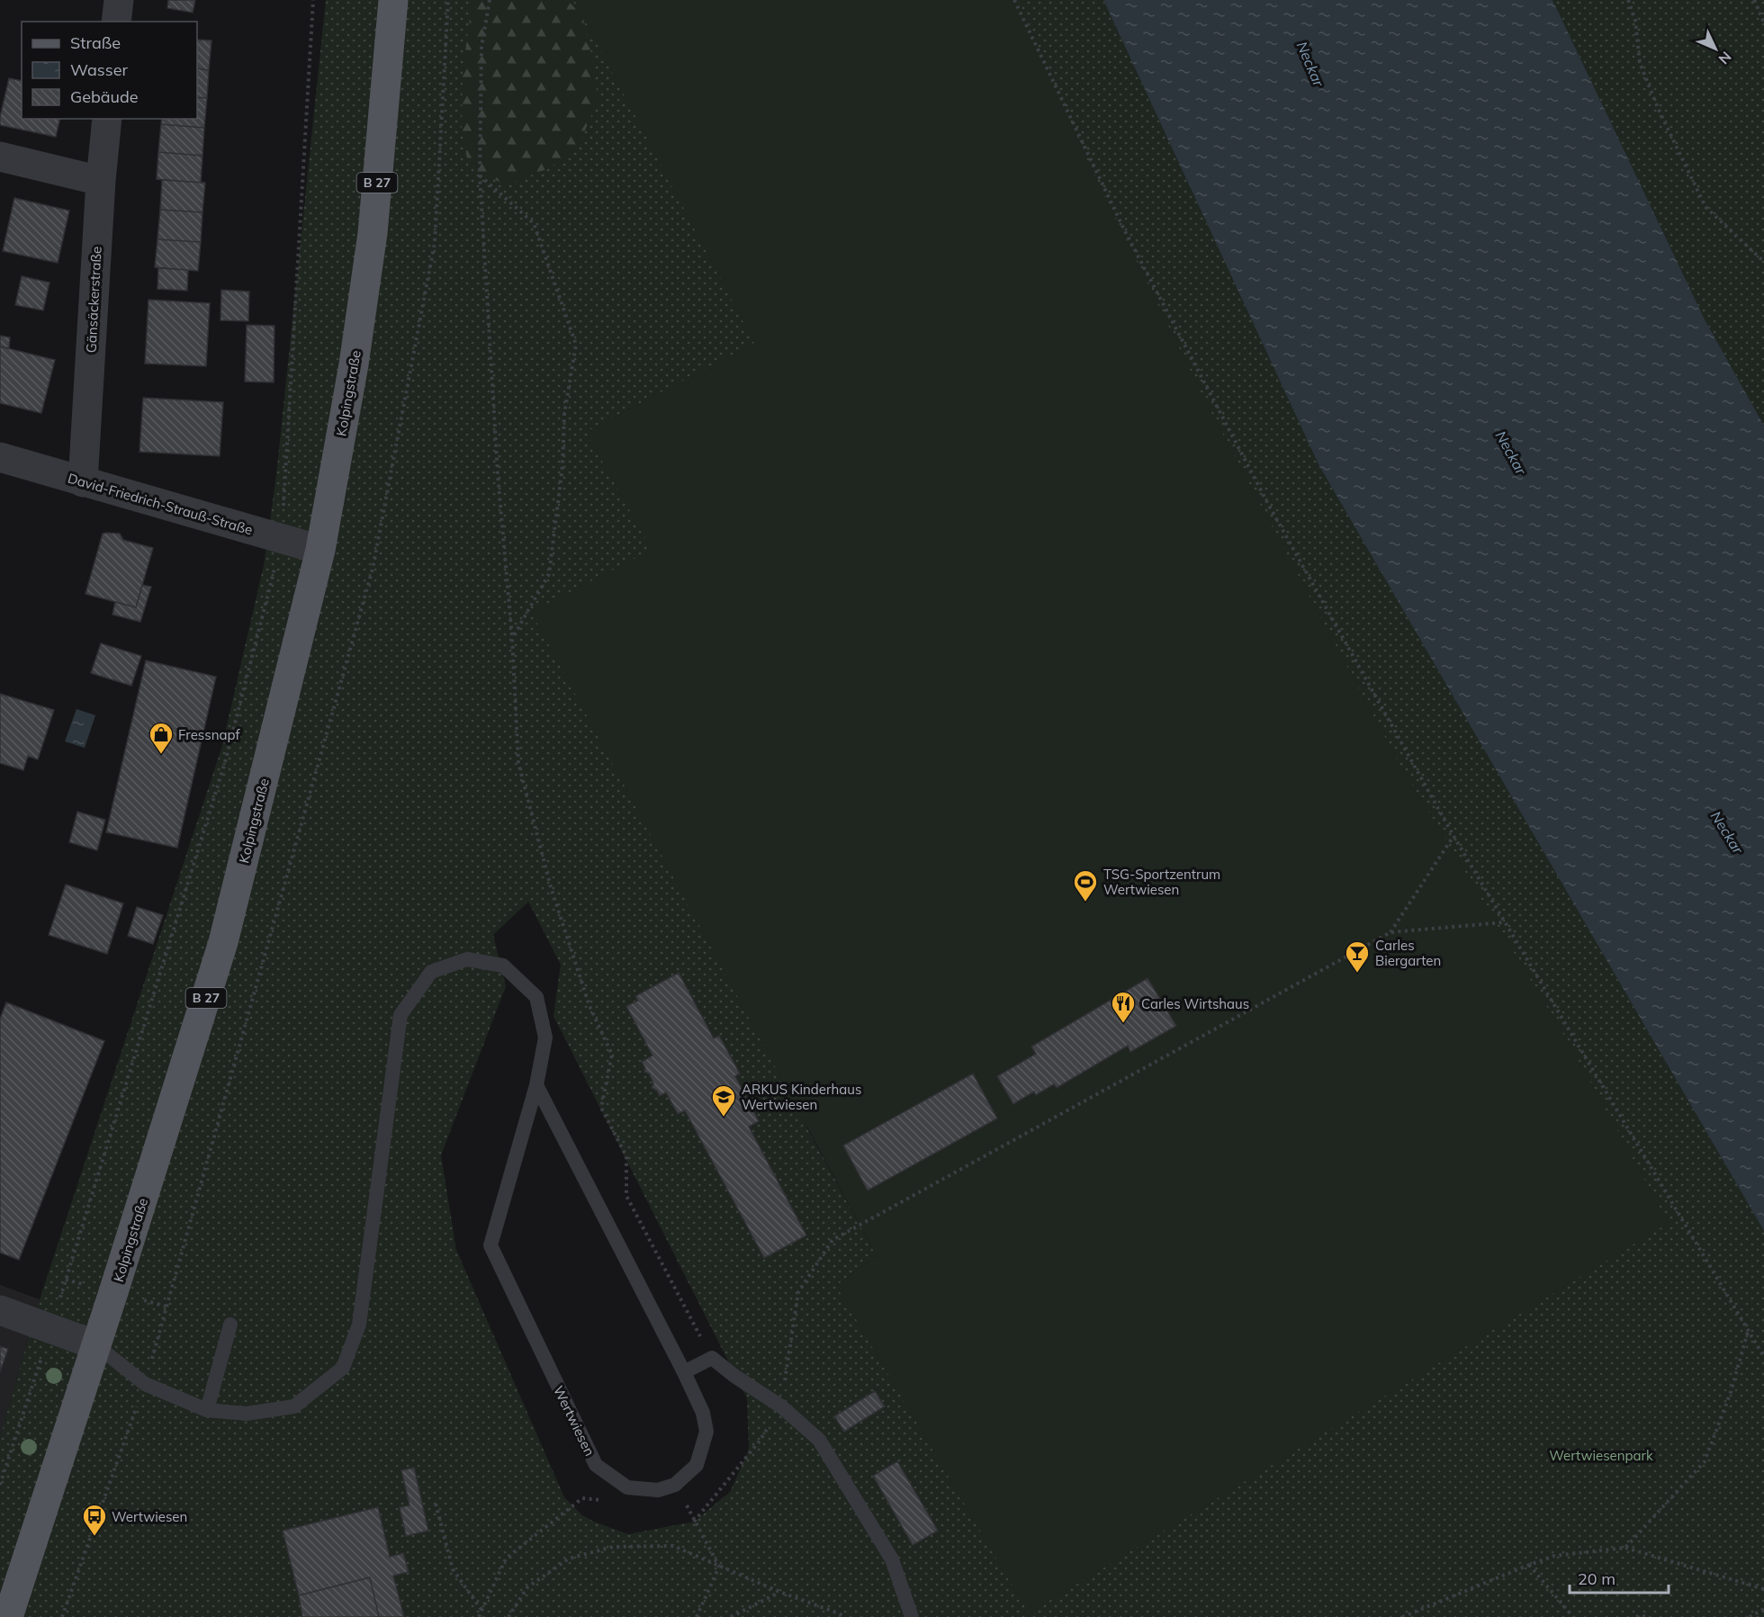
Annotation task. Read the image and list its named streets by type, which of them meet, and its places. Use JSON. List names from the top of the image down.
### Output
{
  "streets": {
    "main road": ["B 27", "Kolpingstraße"],
    "street": ["Gänsäckerstraße", "David-Friedrich-Strauß-Straße"],
    "lane": ["Wertwiesen"]
  },
  "crossings": [
    ["Gänsäckerstraße", "David-Friedrich-Strauß-Straße"],
    ["Kolpingstraße", "David-Friedrich-Strauß-Straße"],
    ["Kolpingstraße", "Wertwiesen"]
  ],
  "water": ["Neckar"],
  "parks": ["Wertwiesenpark"],
  "places": {
    "shop": ["Fressnapf"],
    "sports": ["TSG-Sportzentrum Wertwiesen"],
    "bar": ["Carles Biergarten"],
    "restaurant": ["Carles Wirtshaus"],
    "school or university": ["ARKUS Kinderhaus Wertwiesen"],
    "bus stop": ["Wertwiesen"]
  },
  "legend": ["Straße", "Wasser", "Gebäude"],
  "scale_bar": "20 m",
  "north": "bottom right"
}
